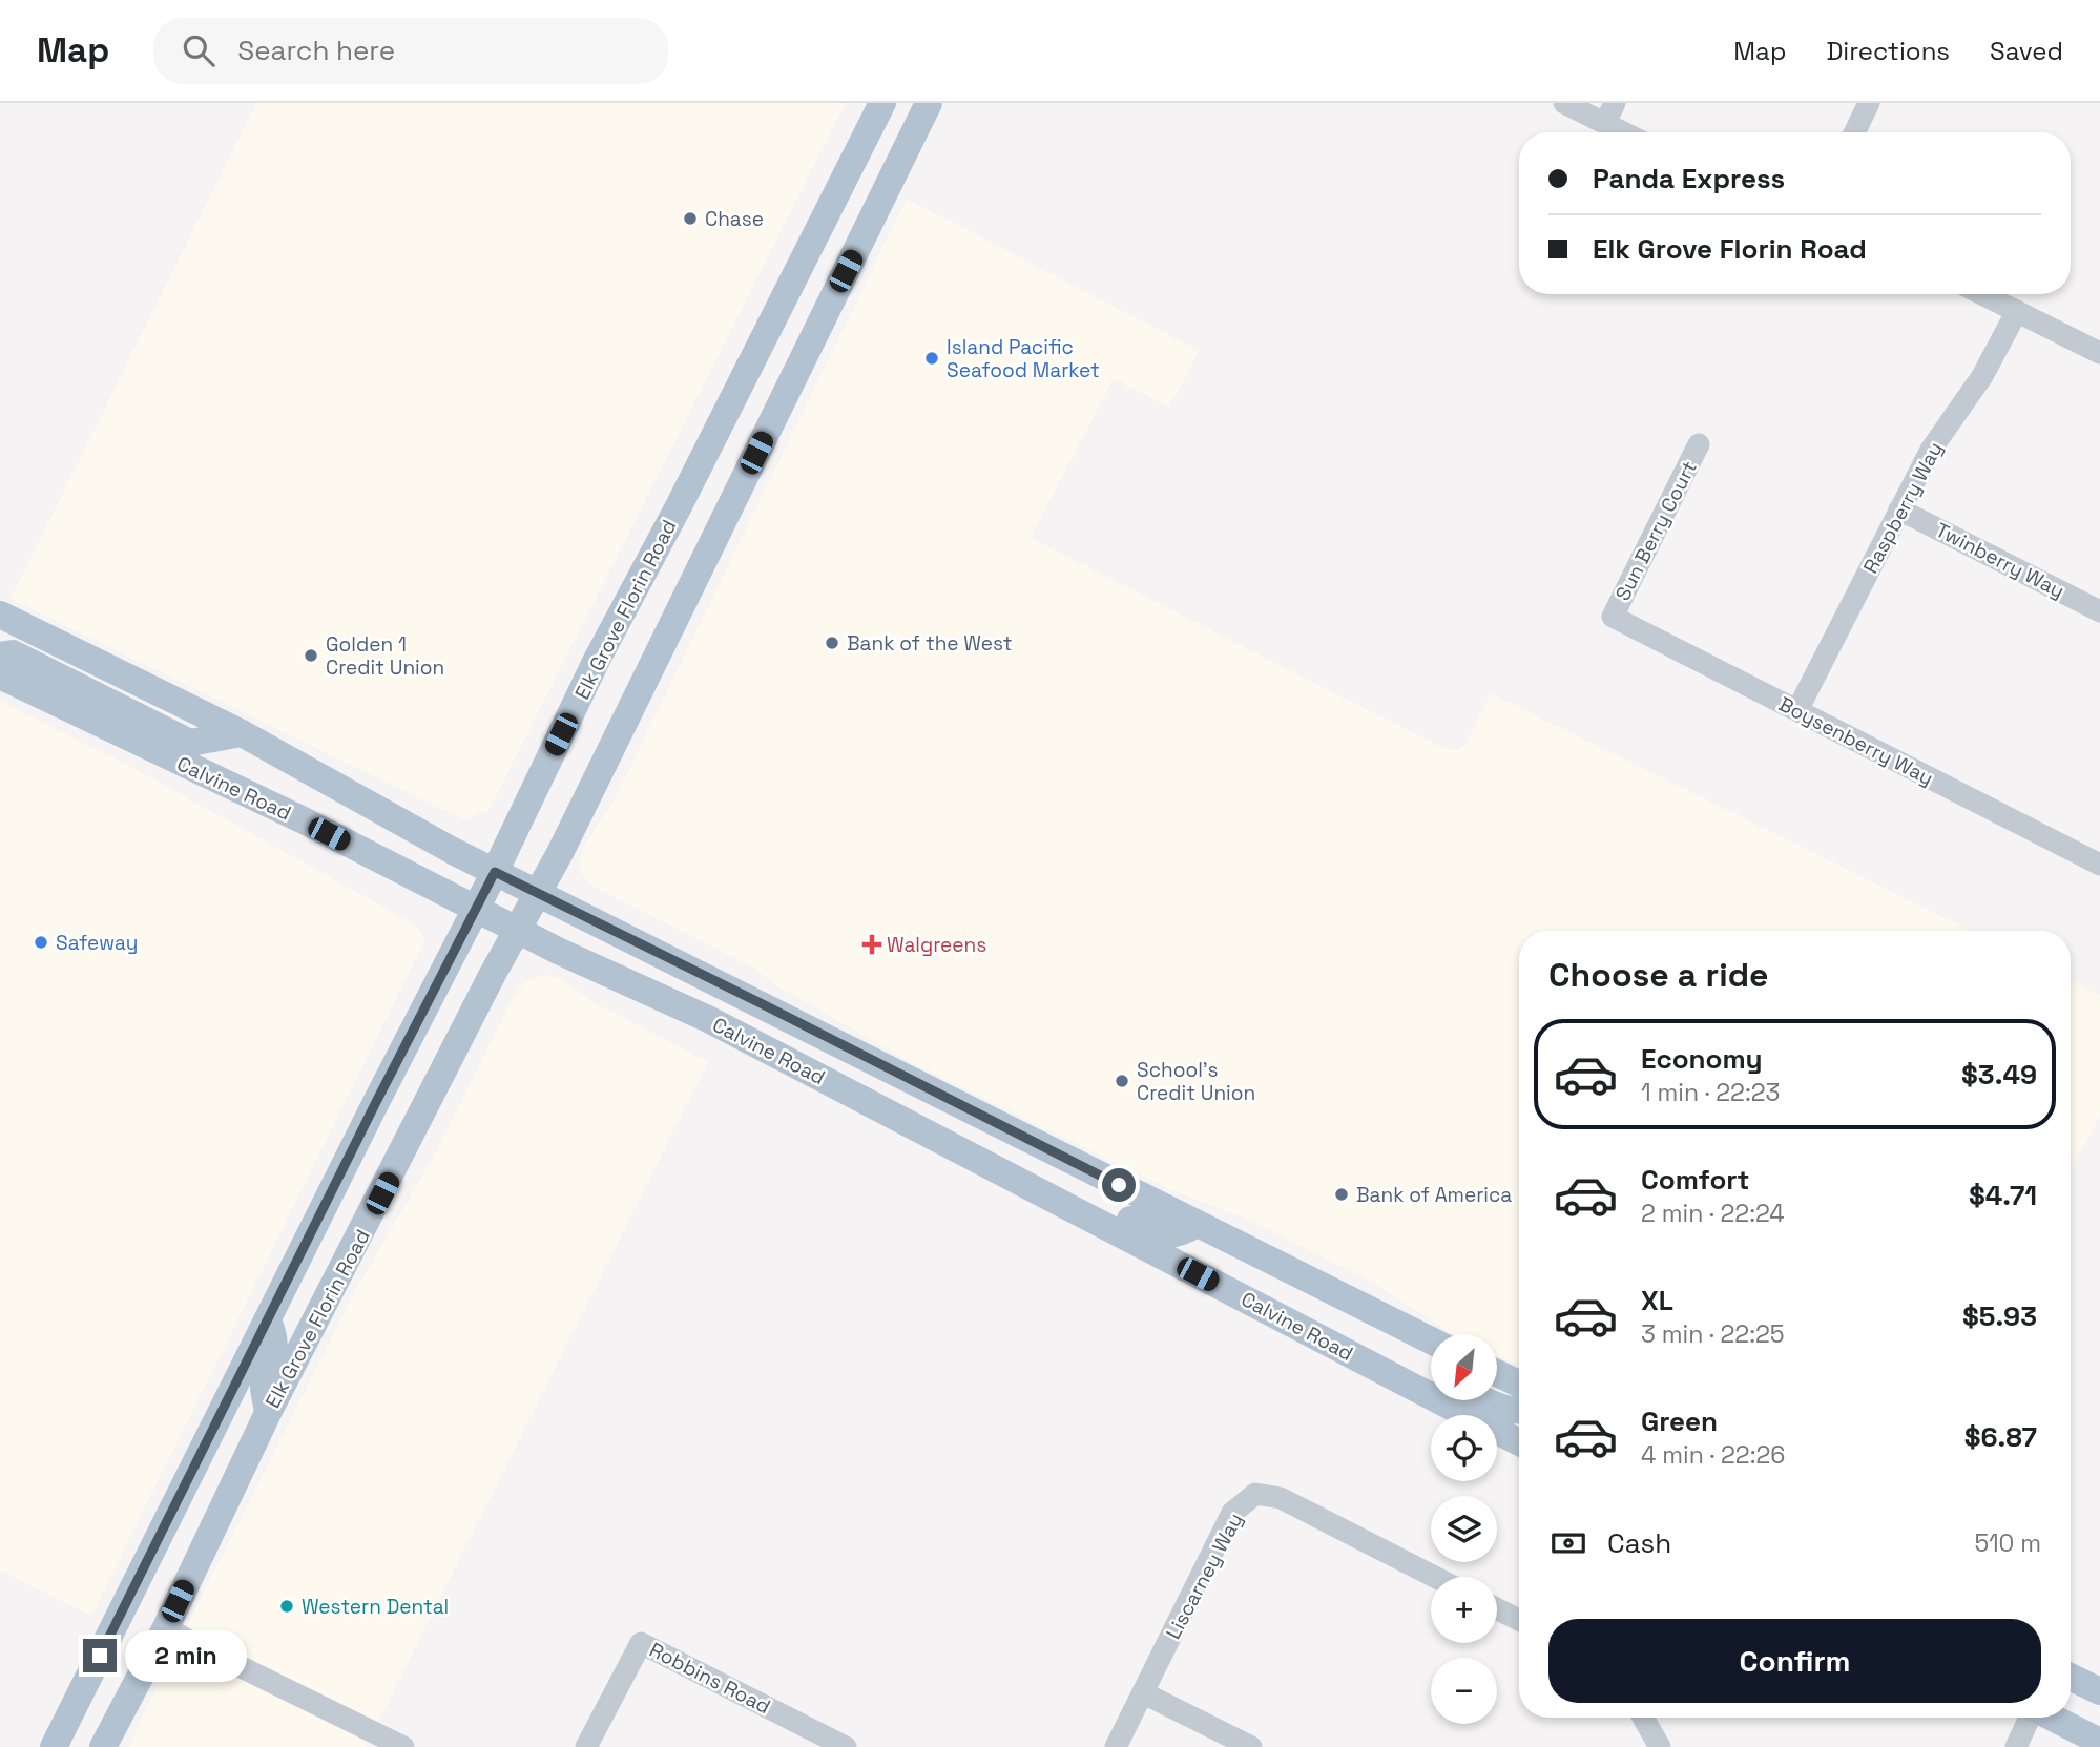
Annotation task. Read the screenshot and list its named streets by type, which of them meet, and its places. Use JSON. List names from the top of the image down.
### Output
{
  "streets": {
    "main road": ["Elk Grove Florin Road", "Calvine Road"],
    "street": [
      "Raspberry Way",
      "Sun Berry Court",
      "Twinberry Way",
      "Boysenberry Way",
      "Liscarney Way",
      "Robbins Road"
    ]
  },
  "crossings": [
    ["Raspberry Way", "Twinberry Way"],
    ["Raspberry Way", "Boysenberry Way"],
    ["Sun Berry Court", "Boysenberry Way"],
    ["Elk Grove Florin Road", "Calvine Road"]
  ],
  "places": {
    "other": [
      "Chase",
      "Island Pacific Seafood Market",
      "Bank of the West",
      "Golden 1 Credit Union",
      "Safeway",
      "School's Credit Union",
      "Bank of America",
      "Western Dental"
    ],
    "health": ["Walgreens"]
  },
  "north": "bottom left",
  "page": {
    "header": "Map",
    "search": "Search here",
    "nav": ["Map", "Directions", "Saved"],
    "banner": ["Panda Express", "Elk Grove Florin Road"],
    "heading": "Choose a ride",
    "list": [
      {
        "name": "Economy",
        "note": "1 min · 22:23",
        "value": "$3.49"
      },
      {
        "name": "Comfort",
        "note": "2 min · 22:24",
        "value": "$4.71"
      },
      {
        "name": "XL",
        "note": "3 min · 22:25",
        "value": "$5.93"
      },
      {
        "name": "Green",
        "note": "4 min · 22:26",
        "value": "$6.87"
      }
    ],
    "map_buttons": ["+", "−"],
    "pay": ["Cash", "510 m"],
    "buttons": "Confirm",
    "bubble": "2 min"
  }
}
